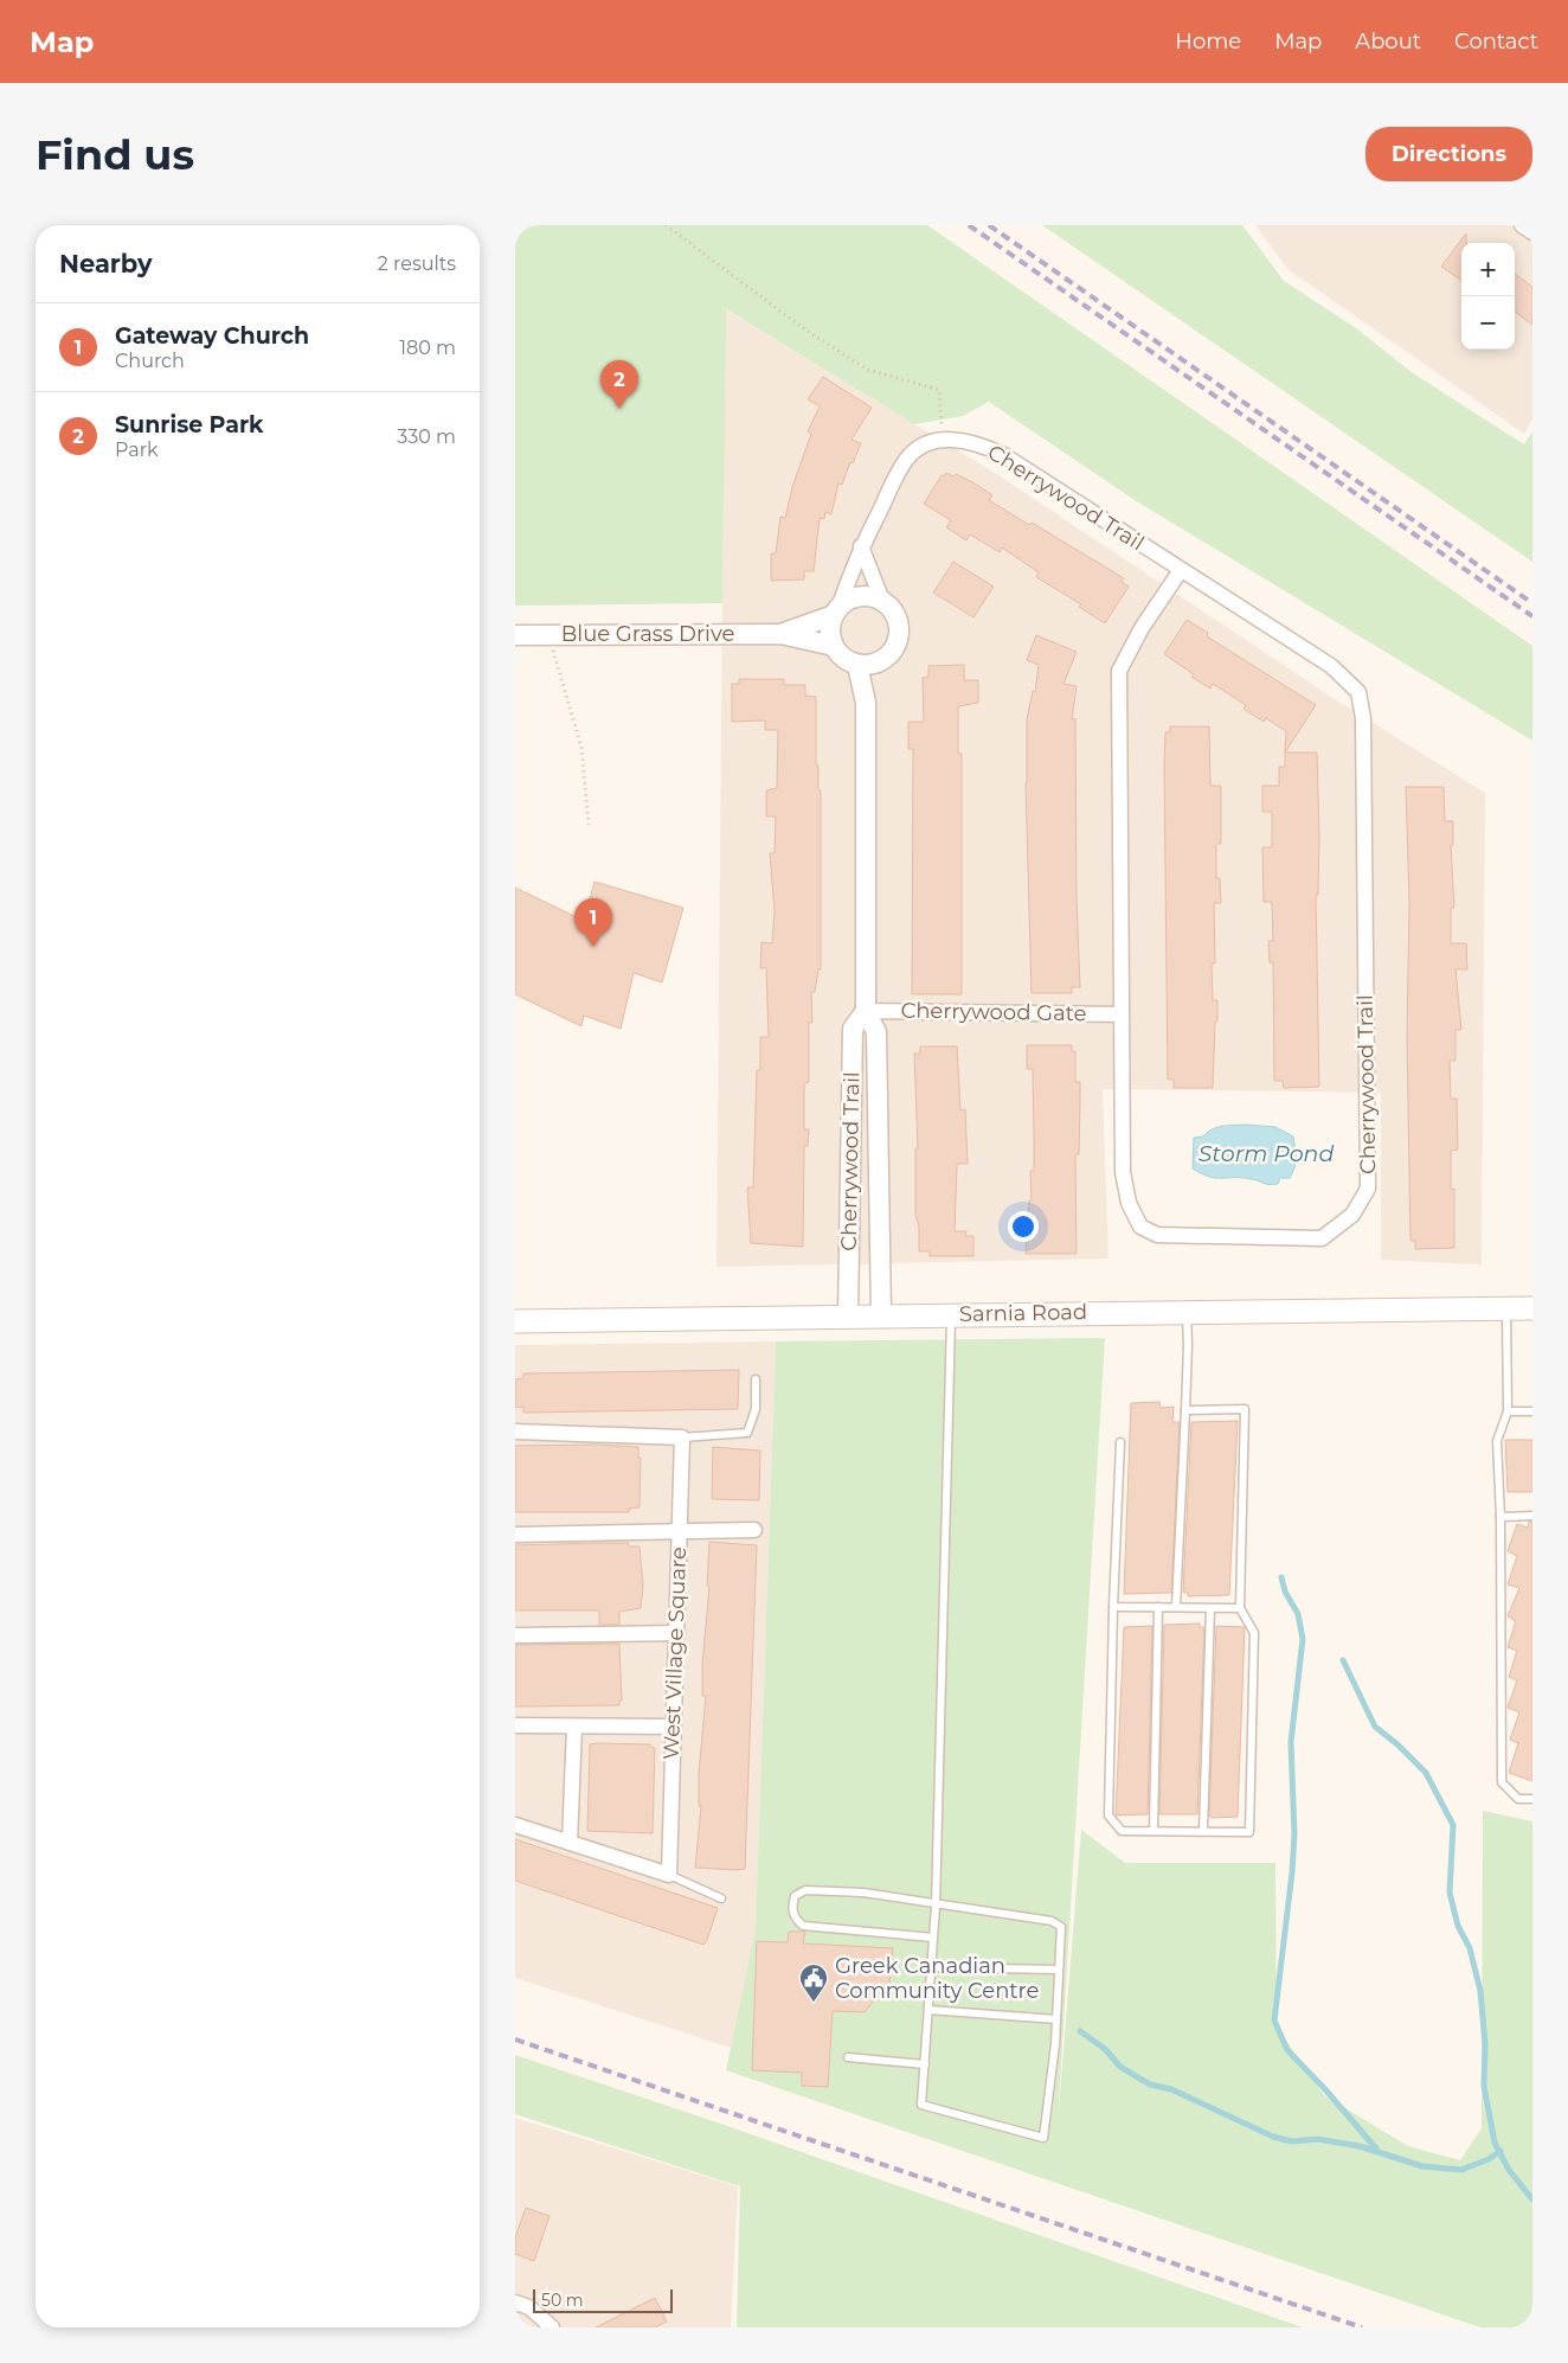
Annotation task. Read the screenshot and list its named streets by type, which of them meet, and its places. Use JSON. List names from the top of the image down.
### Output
{
  "streets": {
    "main road": ["Sarnia Road"],
    "street": [
      "Cherrywood Trail",
      "Blue Grass Drive",
      "Cherrywood Gate",
      "West Village Square"
    ]
  },
  "crossings": [
    ["Cherrywood Trail", "Blue Grass Drive"],
    ["Cherrywood Trail", "Cherrywood Gate"],
    ["Cherrywood Trail", "Sarnia Road"]
  ],
  "water": ["Storm Pond"],
  "places": {
    "public building": ["Greek Canadian Community Centre"]
  },
  "scale_bar": "50 m",
  "page": {
    "header": "Map",
    "nav": [
      "Home",
      "Map",
      "About",
      "Contact"
    ],
    "buttons": "Directions",
    "title": "Find us",
    "heading": ["Nearby", "2 results"],
    "map_buttons": ["+", "−"],
    "list": [
      {
        "mark": "1",
        "name": "Gateway Church",
        "note": "Church",
        "value": "180 m"
      },
      {
        "mark": "2",
        "name": "Sunrise Park",
        "note": "Park",
        "value": "330 m"
      }
    ],
    "pins": ["2", "1"],
    "scale": "50 m"
  }
}
